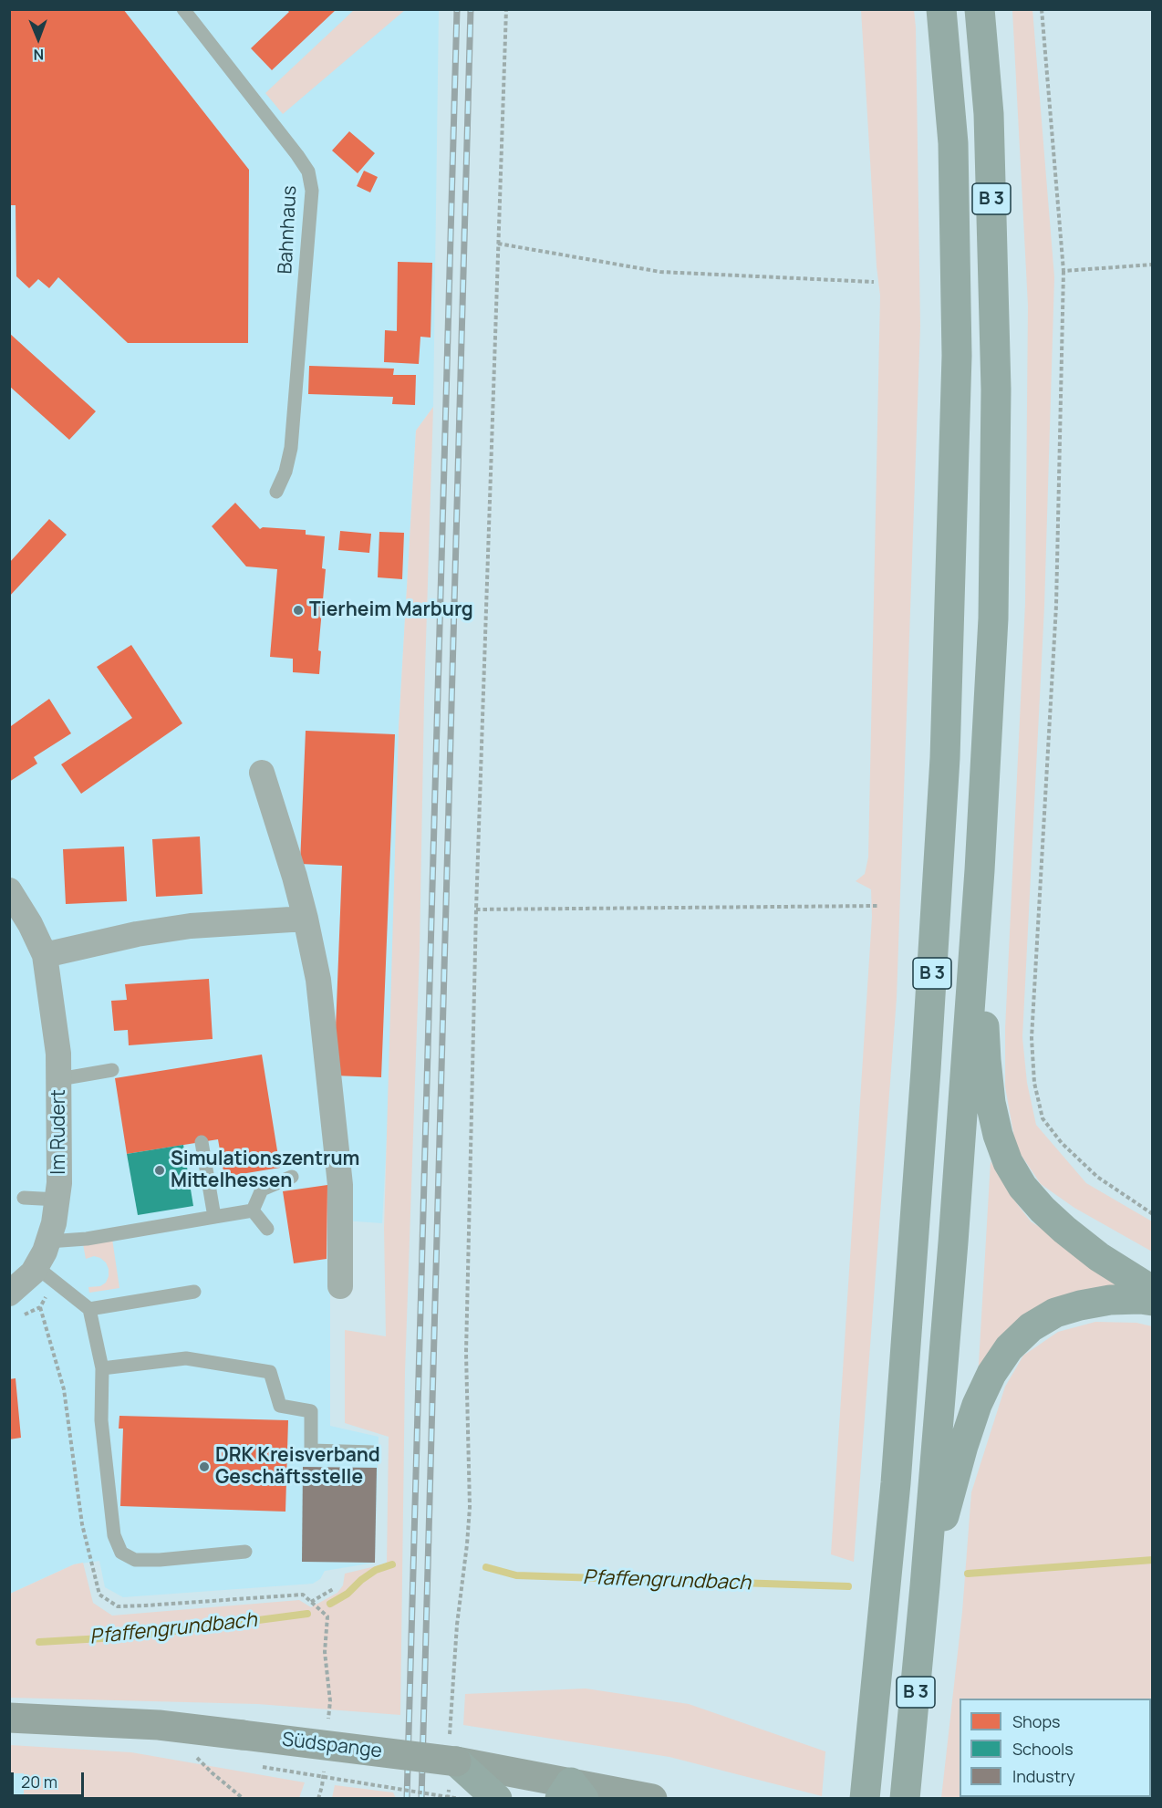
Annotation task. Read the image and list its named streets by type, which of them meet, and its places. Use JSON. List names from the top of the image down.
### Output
{
  "streets": {
    "highway": ["B 3"],
    "main road": ["Südspange"],
    "street": ["Im Rudert"],
    "lane": ["Bahnhaus"]
  },
  "water": ["Pfaffengrundbach"],
  "places": ["Tierheim Marburg", "Simulationszentrum Mittelhessen", "DRK Kreisverband Geschäftsstelle"],
  "legend": ["Shops", "Schools", "Industry"],
  "scale_bar": "20 m",
  "north": "bottom"
}
